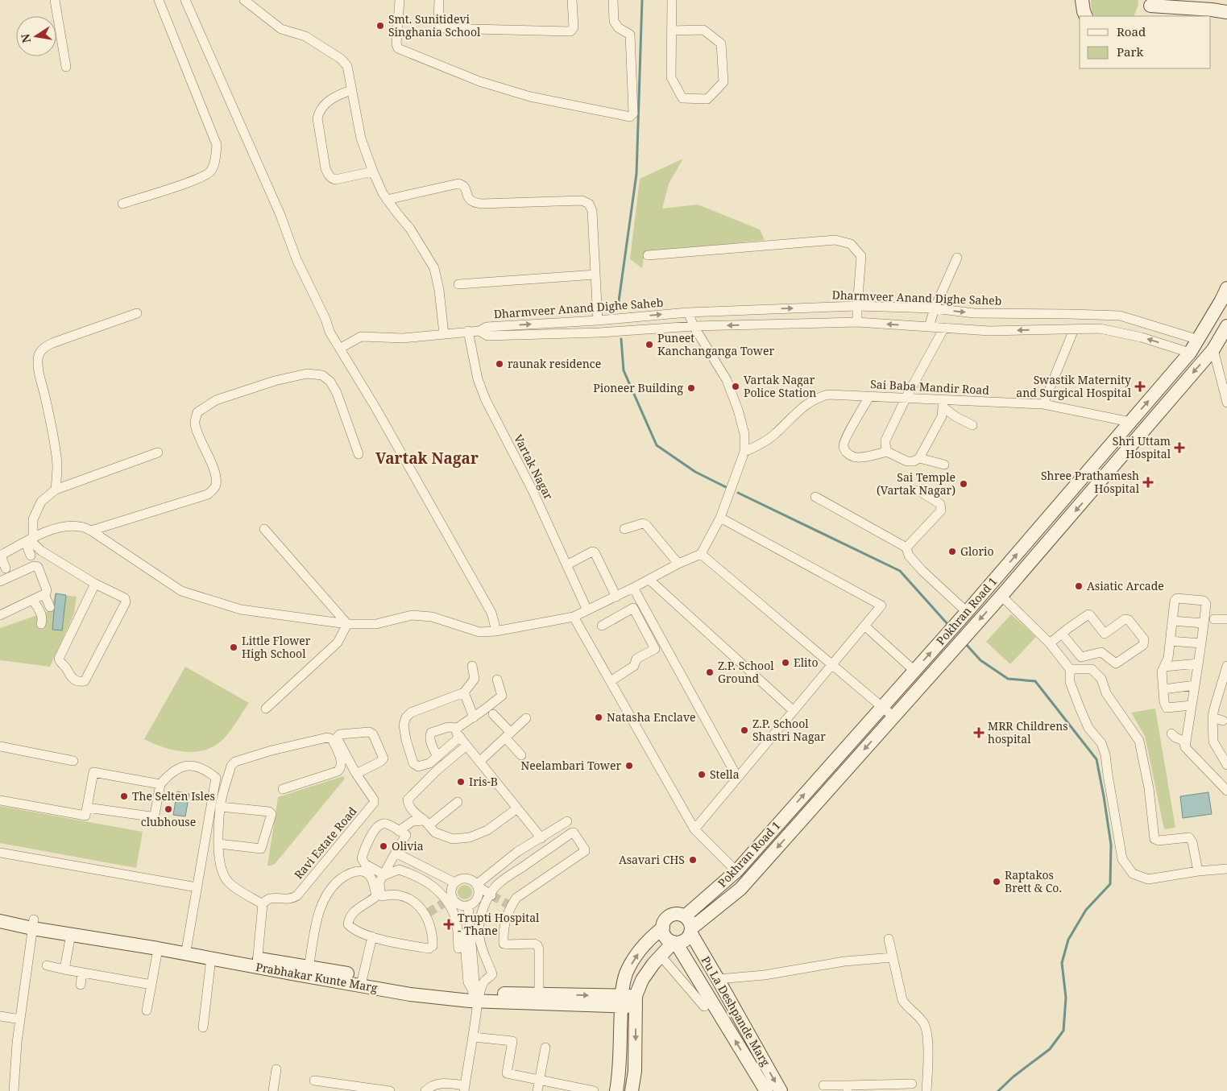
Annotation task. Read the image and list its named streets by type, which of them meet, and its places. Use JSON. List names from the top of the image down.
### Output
{
  "streets": {
    "main road": ["Pokhran Road 1", "Prabhakar Kunte Marg", "Pu La Deshpande Marg"],
    "street": [
      "Dharmveer Anand Dighe Saheb",
      "Sai Baba Mandir Road",
      "Vartak Nagar",
      "Ravi Estate Road"
    ]
  },
  "crossings": [
    ["Dharmveer Anand Dighe Saheb", "Pokhran Road 1"],
    ["Sai Baba Mandir Road", "Pokhran Road 1"],
    ["Pokhran Road 1", "Pu La Deshpande Marg"]
  ],
  "districts": ["Vartak Nagar"],
  "places": {
    "other": [
      "Smt. Sunitidevi Singhania School",
      "Puneet Kanchanganga Tower",
      "raunak residence",
      "Vartak Nagar Police Station",
      "Pioneer Building",
      "Sai Temple (Vartak Nagar)",
      "Glorio",
      "Asiatic Arcade",
      "Little Flower High School",
      "Elito",
      "Z.P. School Ground",
      "Natasha Enclave",
      "Z.P. School Shastri Nagar",
      "Neelambari Tower",
      "Stella",
      "Iris-B",
      "The Selten Isles",
      "clubhouse",
      "Olivia",
      "Asavari CHS",
      "Raptakos Brett & Co."
    ],
    "health": [
      "Swastik Maternity and Surgical Hospital",
      "Shri Uttam Hospital",
      "Shree Prathamesh Hospital",
      "MRR Childrens hospital",
      "Trupti Hospital - Thane"
    ]
  },
  "legend": ["Road", "Park"],
  "north": "left"
}
